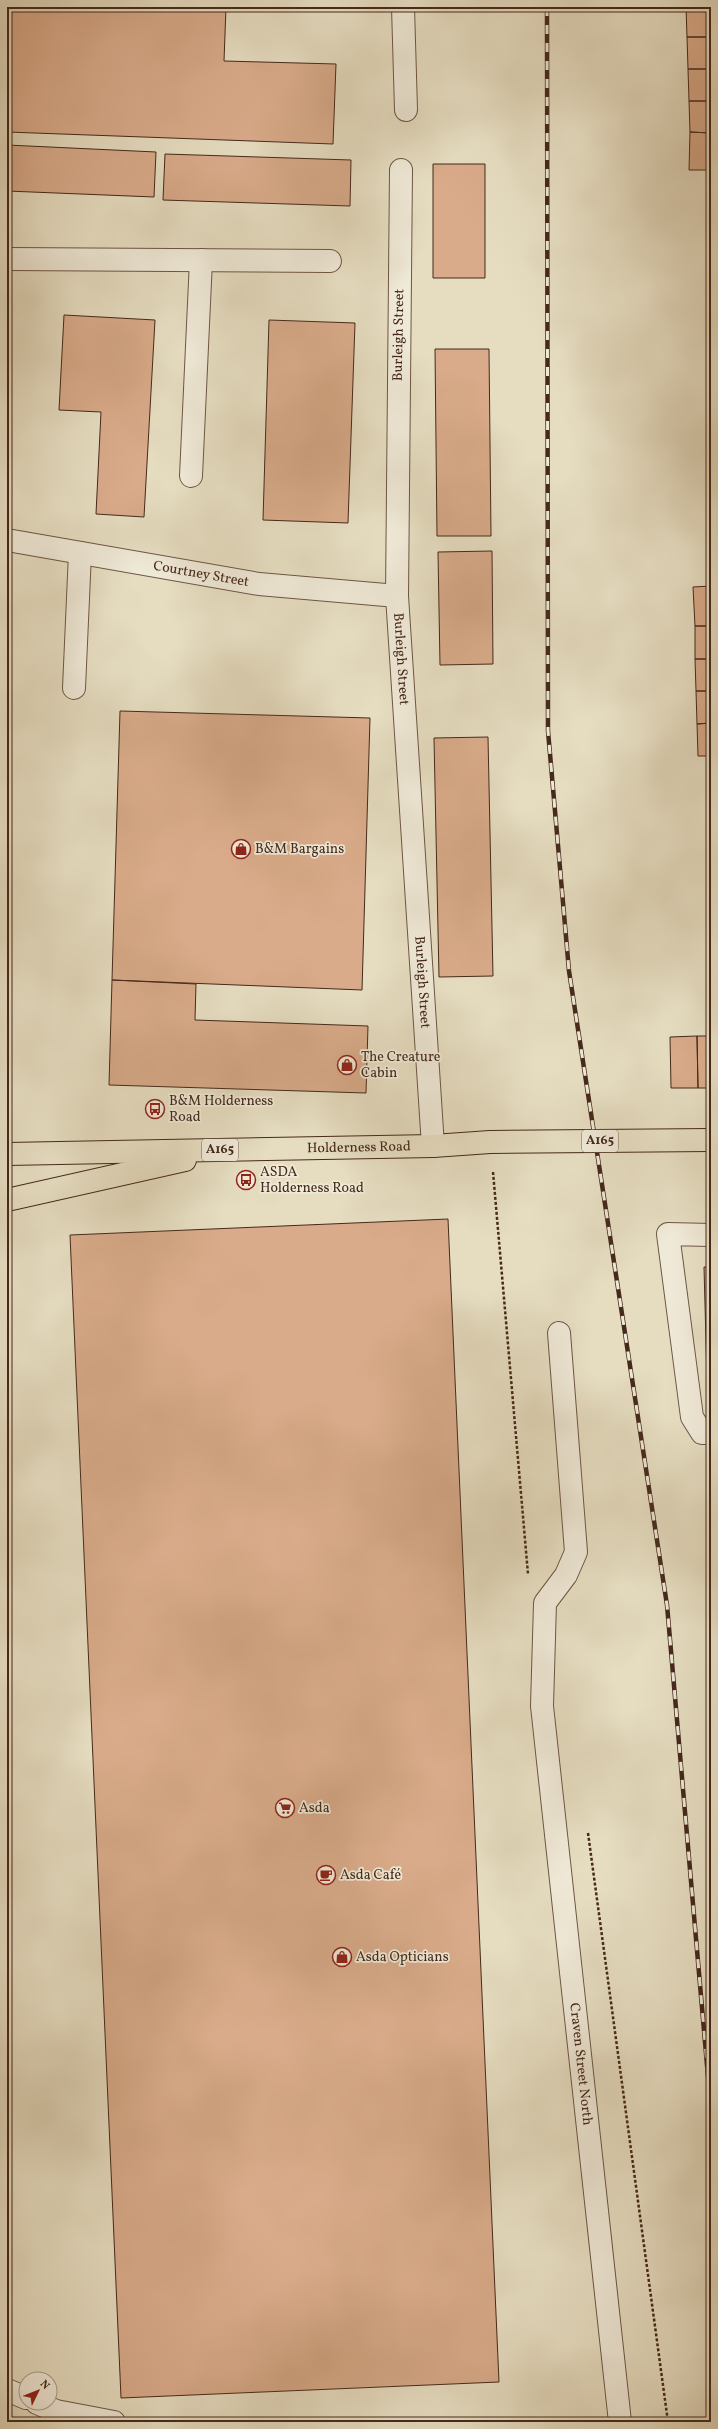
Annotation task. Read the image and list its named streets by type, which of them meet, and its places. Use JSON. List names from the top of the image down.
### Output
{
  "streets": {
    "highway": ["A165", "Holderness Road"],
    "street": ["Burleigh Street", "Courtney Street", "Craven Street North"]
  },
  "crossings": [
    ["Burleigh Street", "Courtney Street"],
    ["Burleigh Street", "Holderness Road"]
  ],
  "places": {
    "shop": ["B&M Bargains", "The Creature Cabin", "Asda Opticians"],
    "bus stop": ["B&M Holderness Road", "ASDA Holderness Road"],
    "supermarket": ["Asda"],
    "cafe": ["Asda Café"]
  },
  "north": "top right"
}
